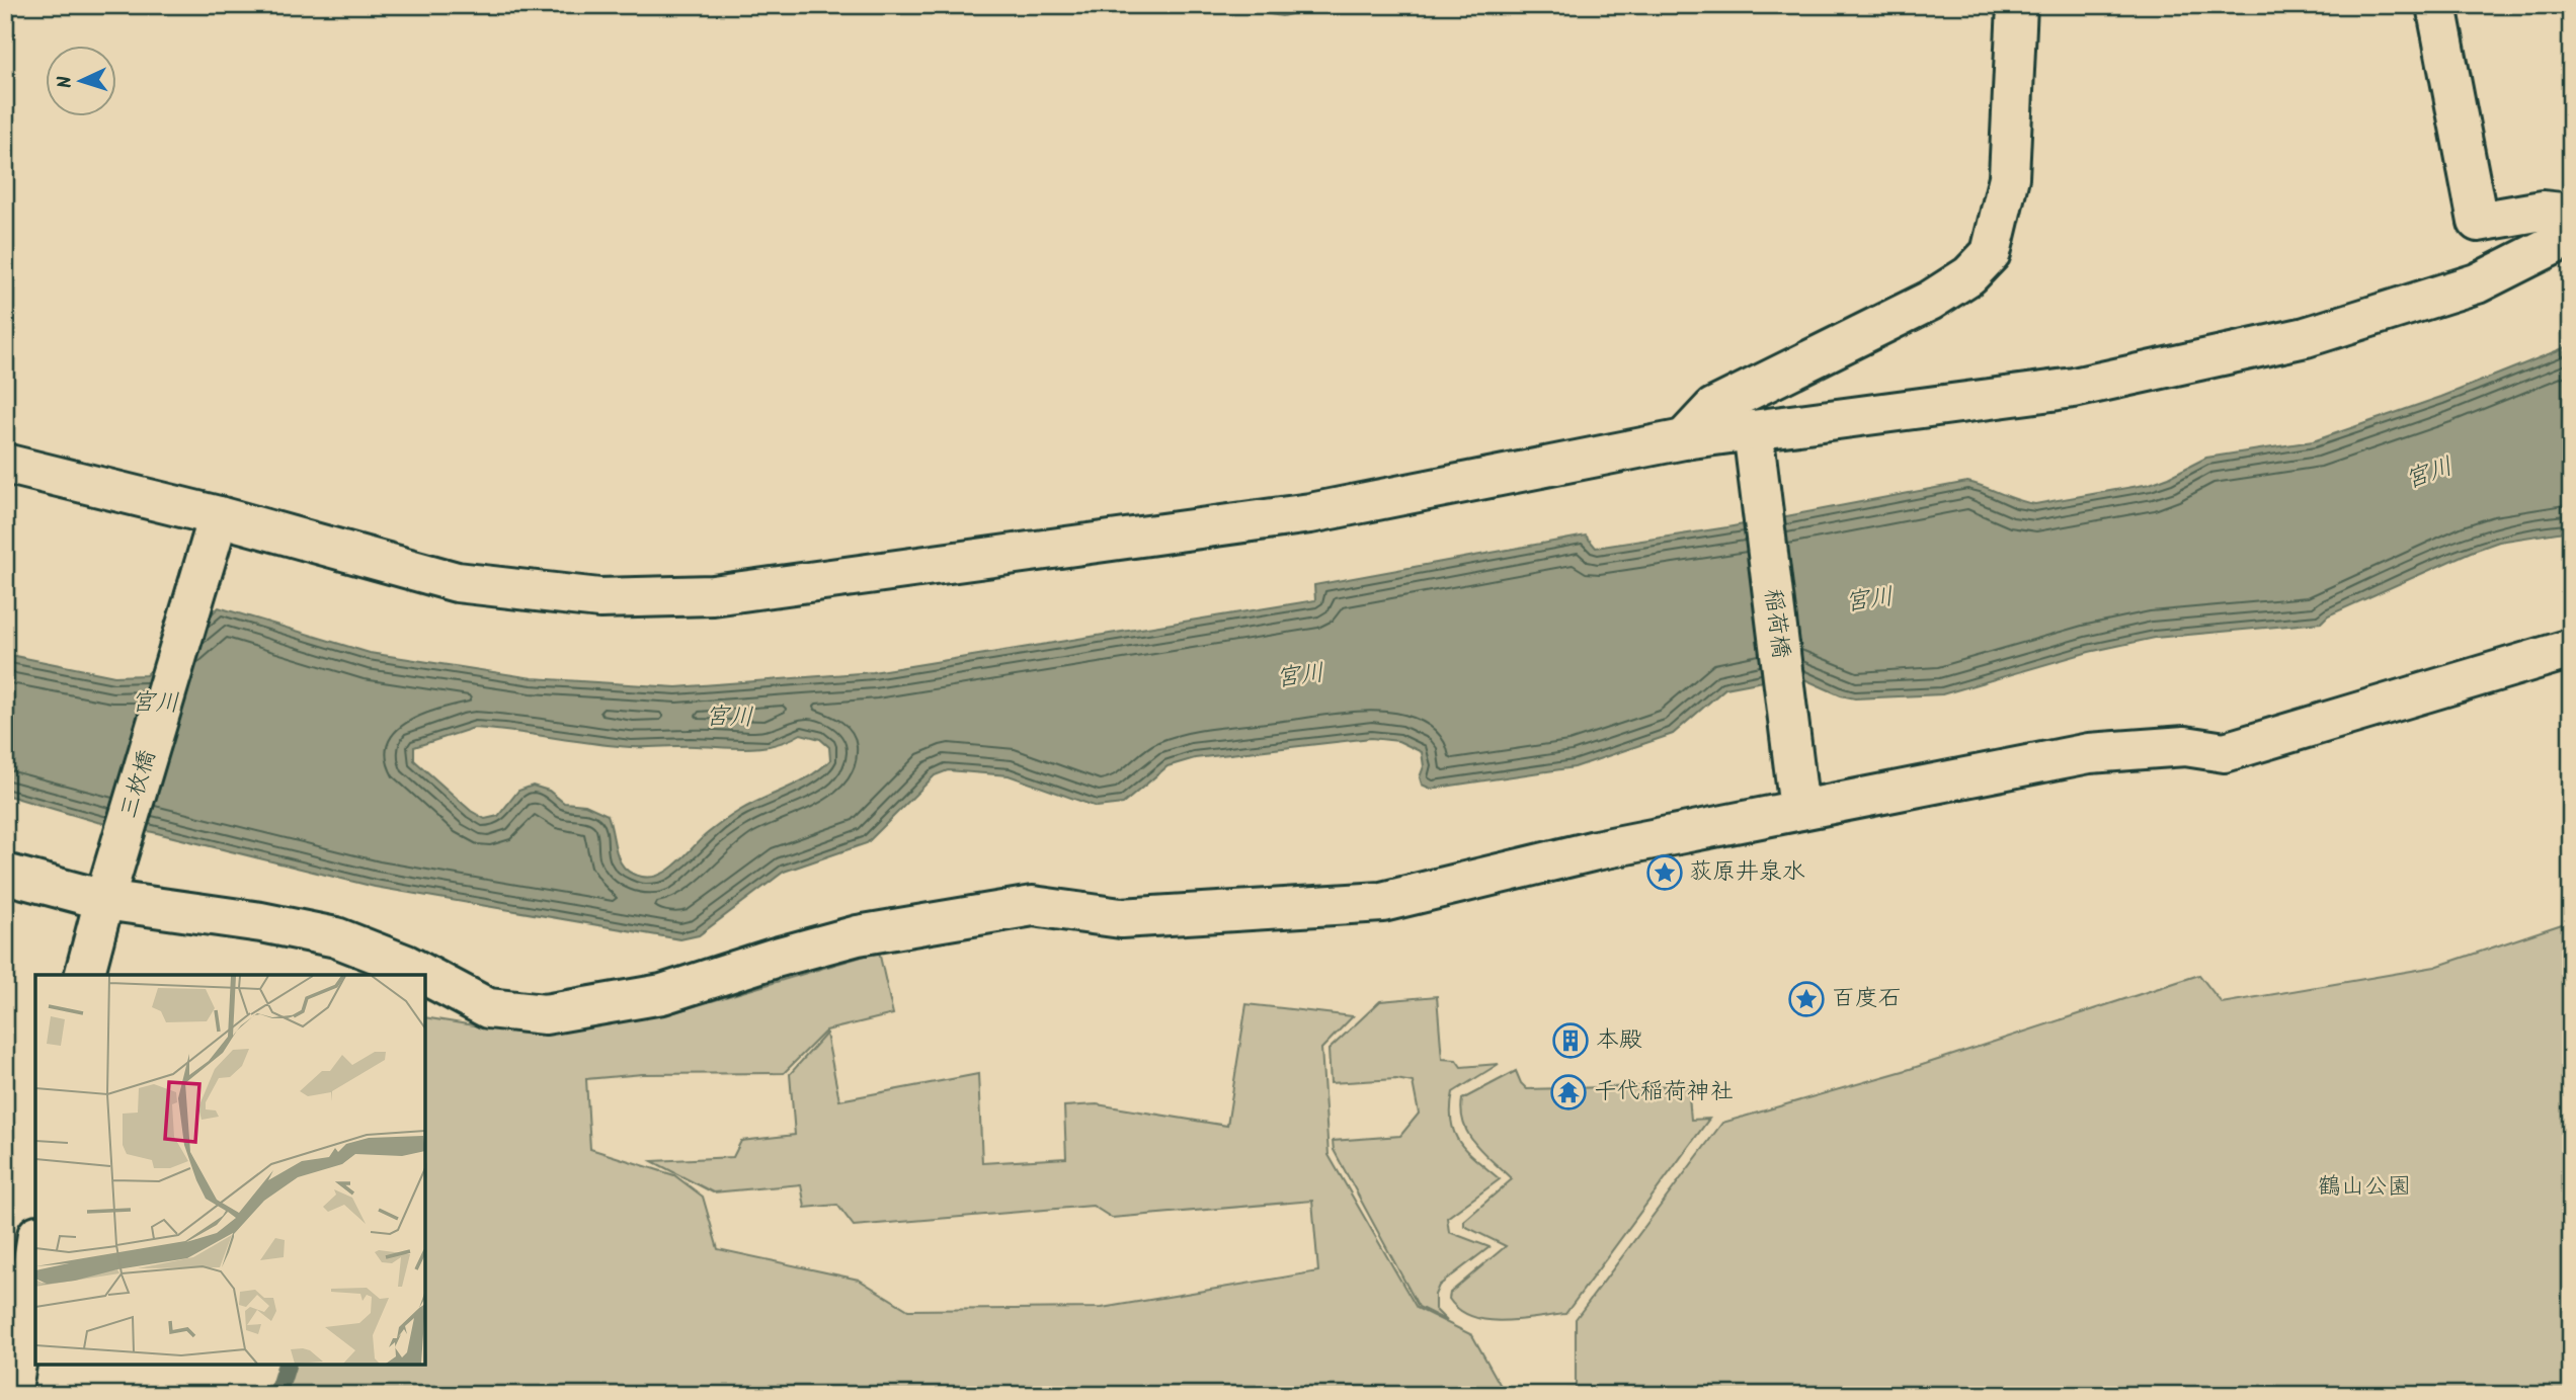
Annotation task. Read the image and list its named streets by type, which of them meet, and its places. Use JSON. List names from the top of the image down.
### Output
{
  "streets": {
    "street": ["稲荷橋", "三枚橋"]
  },
  "water": ["宮川"],
  "parks": ["鶴山公園"],
  "places": {
    "place": ["荻原井泉水", "百度石"],
    "building": ["本殿"],
    "temple": ["千代稲荷神社"]
  },
  "north": "left"
}
